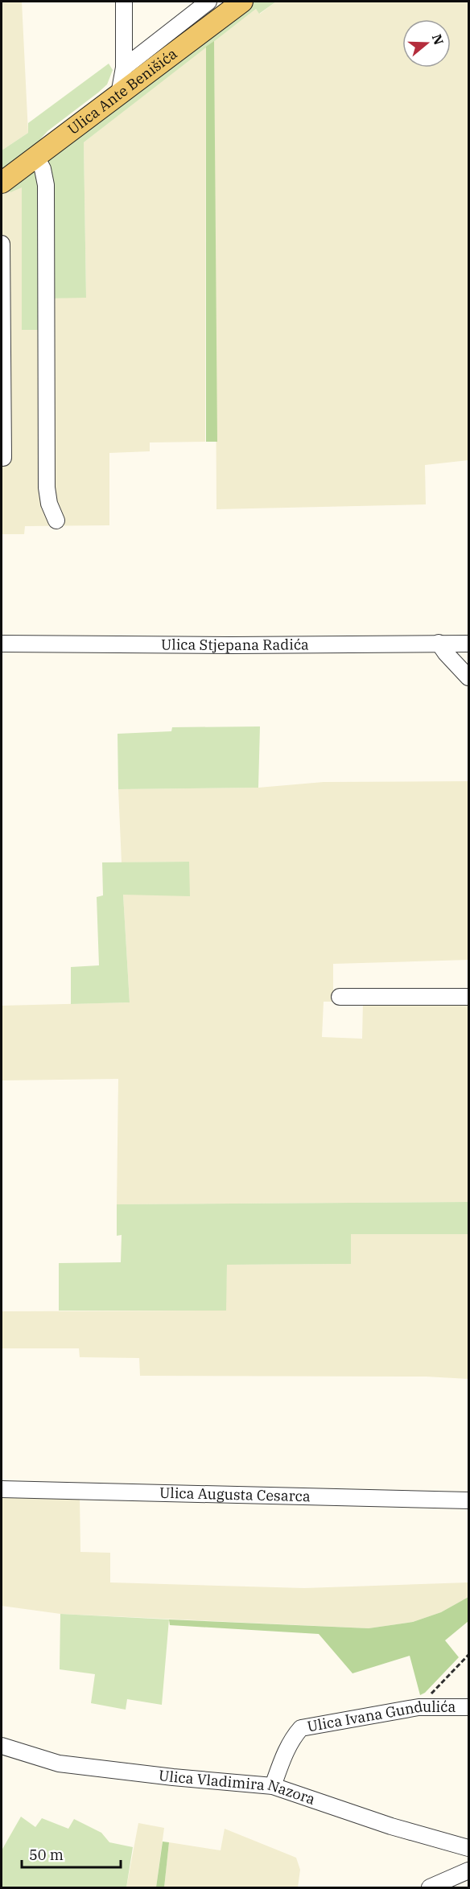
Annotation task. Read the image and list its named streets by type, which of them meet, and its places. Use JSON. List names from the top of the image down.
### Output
{
  "streets": {
    "main road": ["Ulica Ante Benišića"],
    "street": [
      "Ulica Stjepana Radića",
      "Ulica Augusta Cesarca",
      "Ulica Ivana Gundulića",
      "Ulica Vladimira Nazora"
    ]
  },
  "crossings": [
    ["Ulica Ivana Gundulića", "Ulica Vladimira Nazora"]
  ],
  "scale_bar": "50 m",
  "north": "right"
}
